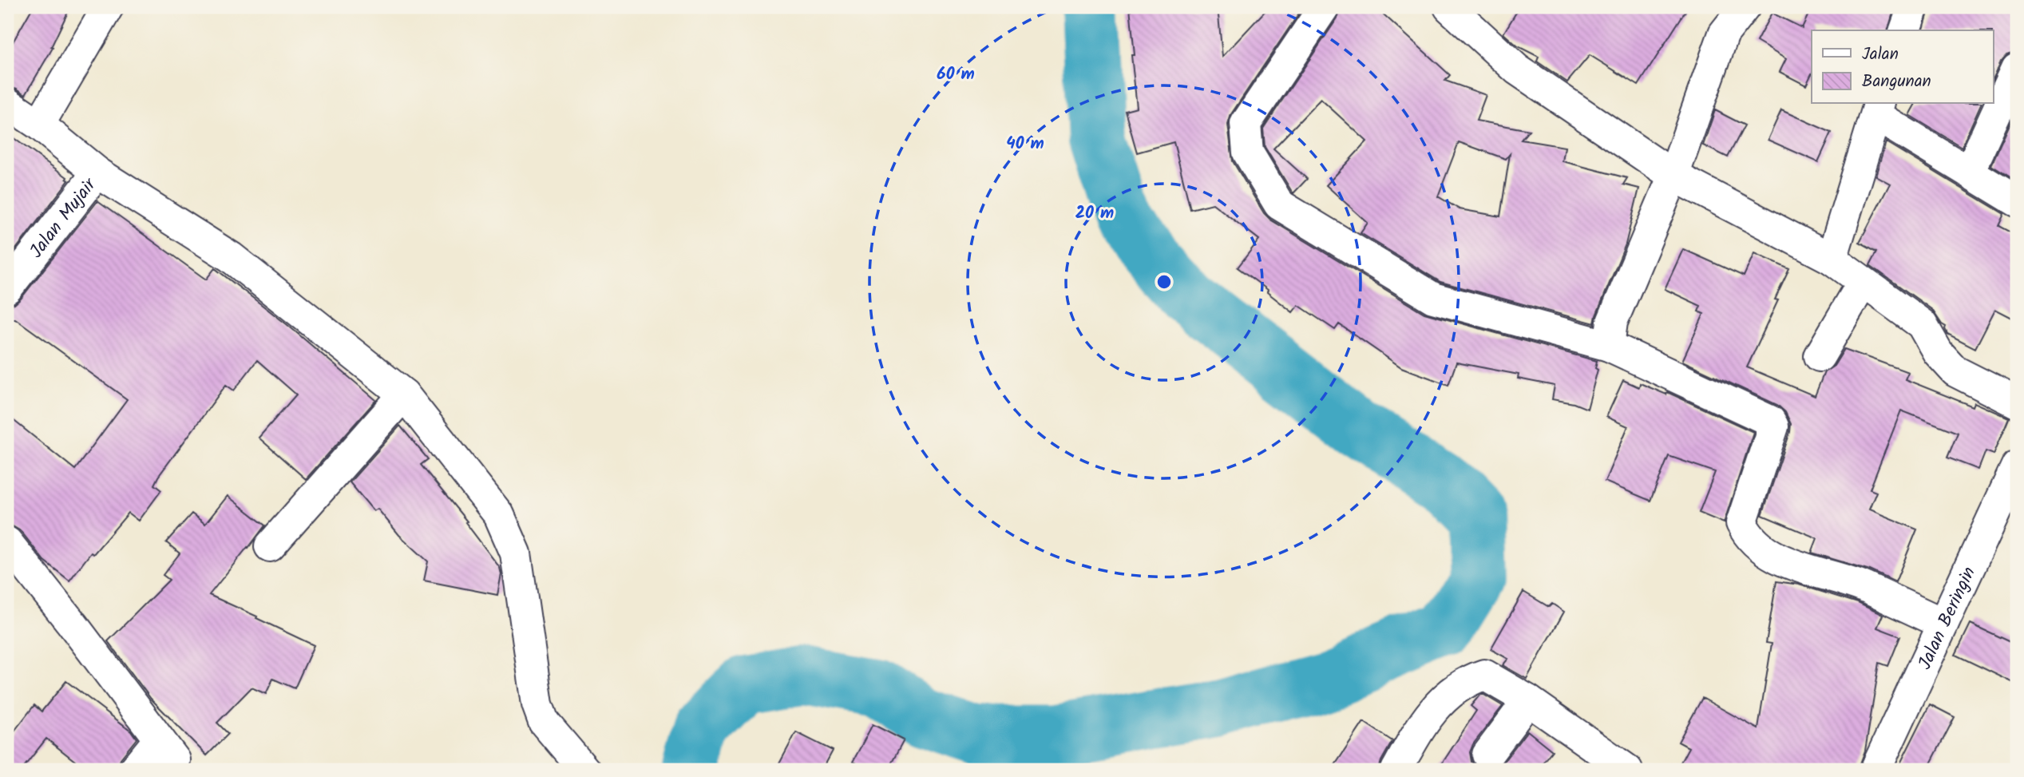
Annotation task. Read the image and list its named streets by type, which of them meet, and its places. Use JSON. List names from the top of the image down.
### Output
{
  "streets": {
    "street": ["Jalan Mujair", "Jalan Beringin"]
  },
  "legend": ["Jalan", "Bangunan"],
  "rings": ["60 m", "40 m", "20 m"]
}
